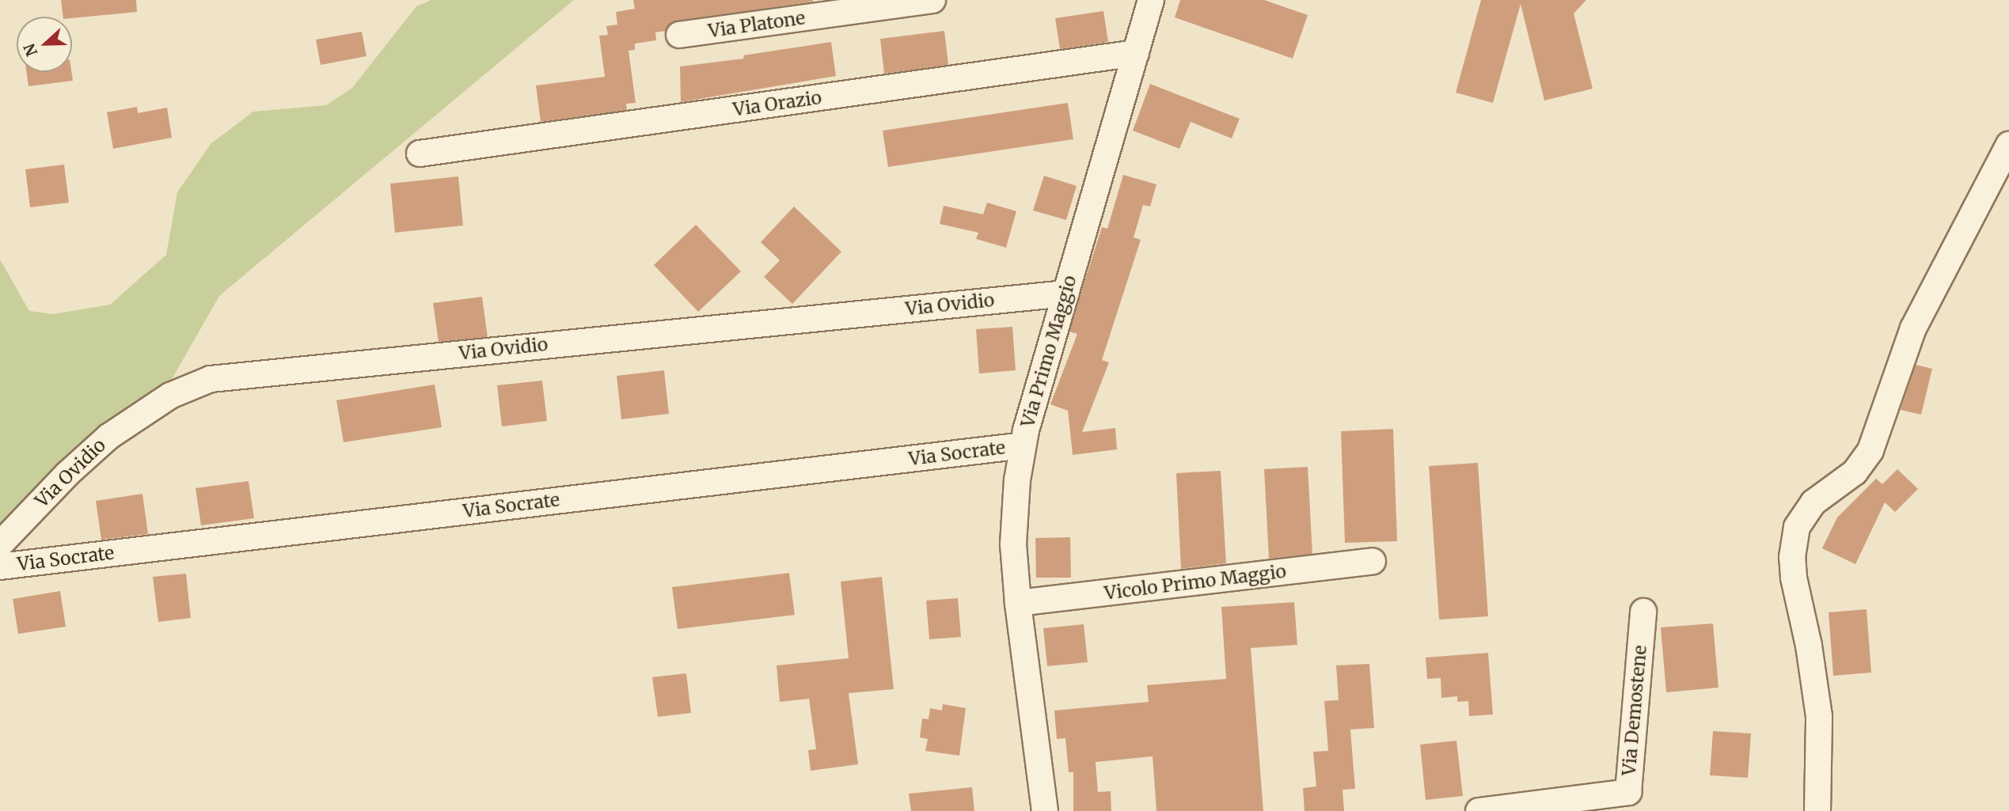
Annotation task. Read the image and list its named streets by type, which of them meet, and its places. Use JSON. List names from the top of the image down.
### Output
{
  "streets": {
    "street": [
      "Via Platone",
      "Via Orazio",
      "Via Ovidio",
      "Via Primo Maggio",
      "Via Socrate",
      "Vicolo Primo Maggio",
      "Via Demostene"
    ]
  },
  "crossings": [
    ["Via Orazio", "Via Primo Maggio"],
    ["Via Ovidio", "Via Primo Maggio"],
    ["Via Primo Maggio", "Via Socrate"],
    ["Via Primo Maggio", "Vicolo Primo Maggio"]
  ],
  "north": "left"
}
